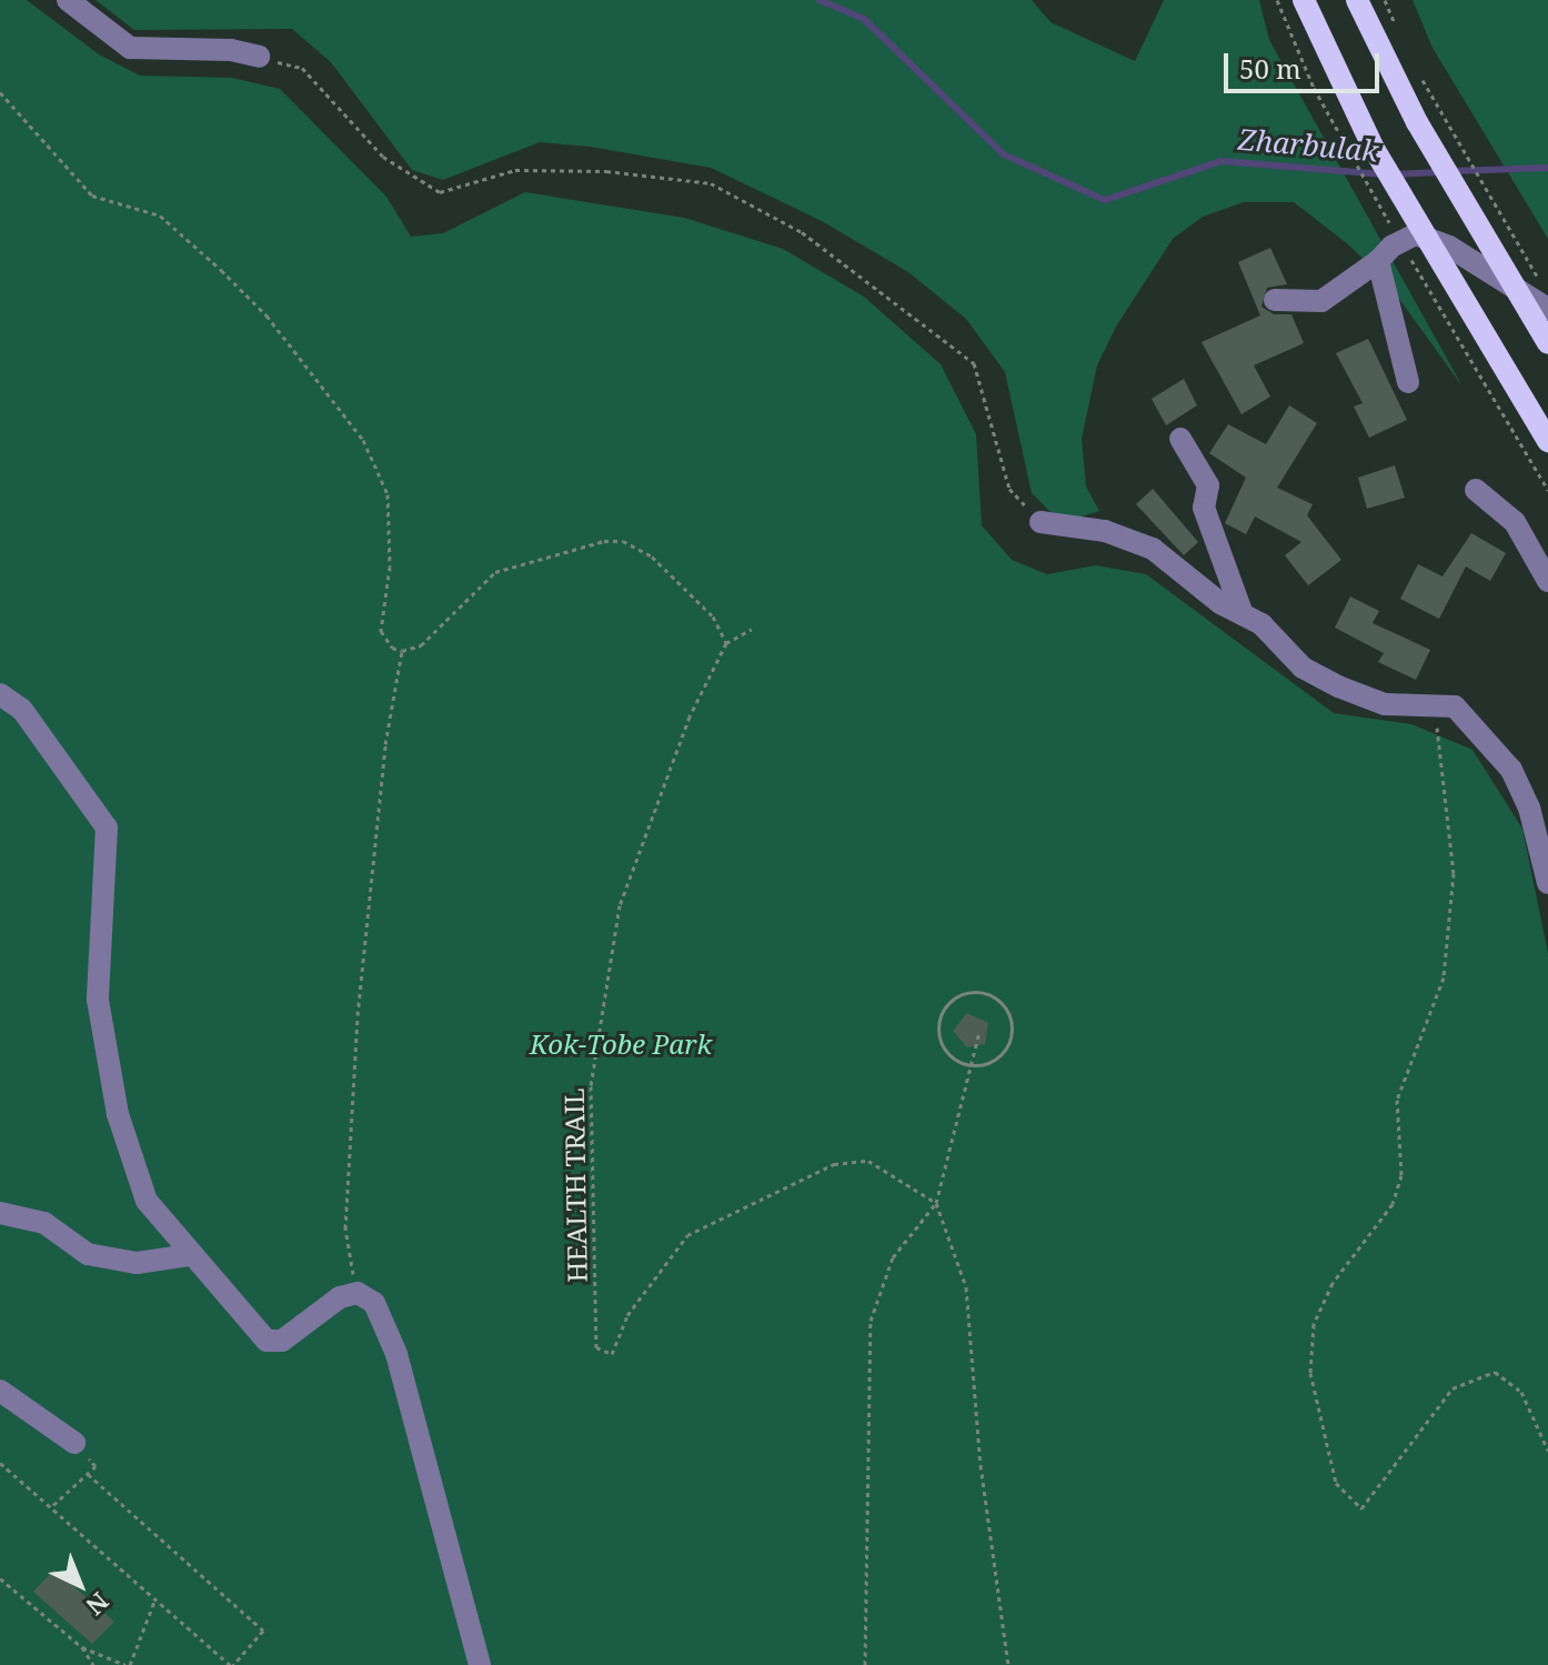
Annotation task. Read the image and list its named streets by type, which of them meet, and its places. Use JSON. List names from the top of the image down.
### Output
{
  "streets": {
    "path": ["HEALTH TRAIL"]
  },
  "water": ["Zharbulak"],
  "parks": ["Kok-Tobe Park"],
  "scale_bar": "50 m",
  "north": "bottom right"
}
